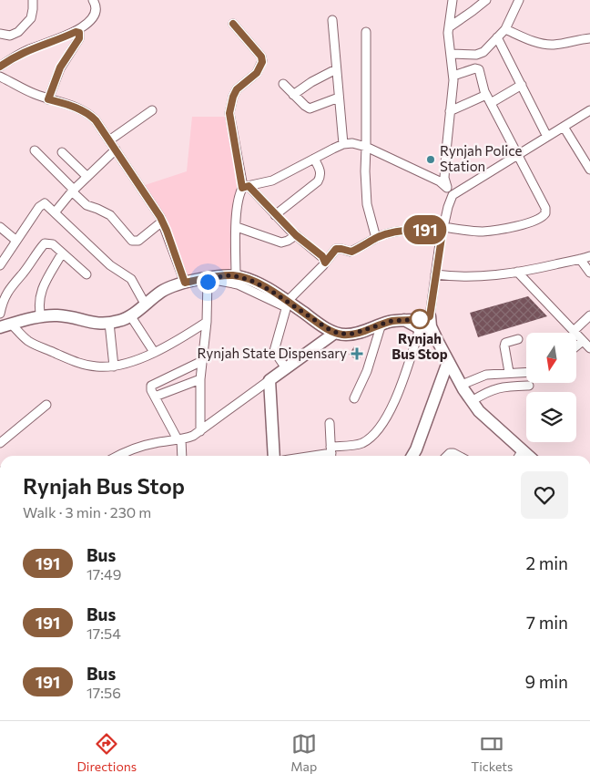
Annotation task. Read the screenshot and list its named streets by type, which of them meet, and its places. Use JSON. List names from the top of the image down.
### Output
{
  "places": {
    "other": ["Rynjah Police Station", "Rynjah Bus Stop"],
    "health": ["Rynjah State Dispensary"]
  },
  "lines": ["bus line 191"],
  "north": "bottom",
  "page": {
    "on_map": "191",
    "heading": ["Rynjah Bus Stop", "Walk · 3 min · 230 m"],
    "list": [
      {
        "mark": "191",
        "name": "Bus",
        "note": "17:49",
        "value": "2 min"
      },
      {
        "mark": "191",
        "name": "Bus",
        "note": "17:54",
        "value": "7 min"
      },
      {
        "mark": "191",
        "name": "Bus",
        "note": "17:56",
        "value": "9 min"
      }
    ],
    "tabs": ["Directions", "Map", "Tickets"]
  }
}
